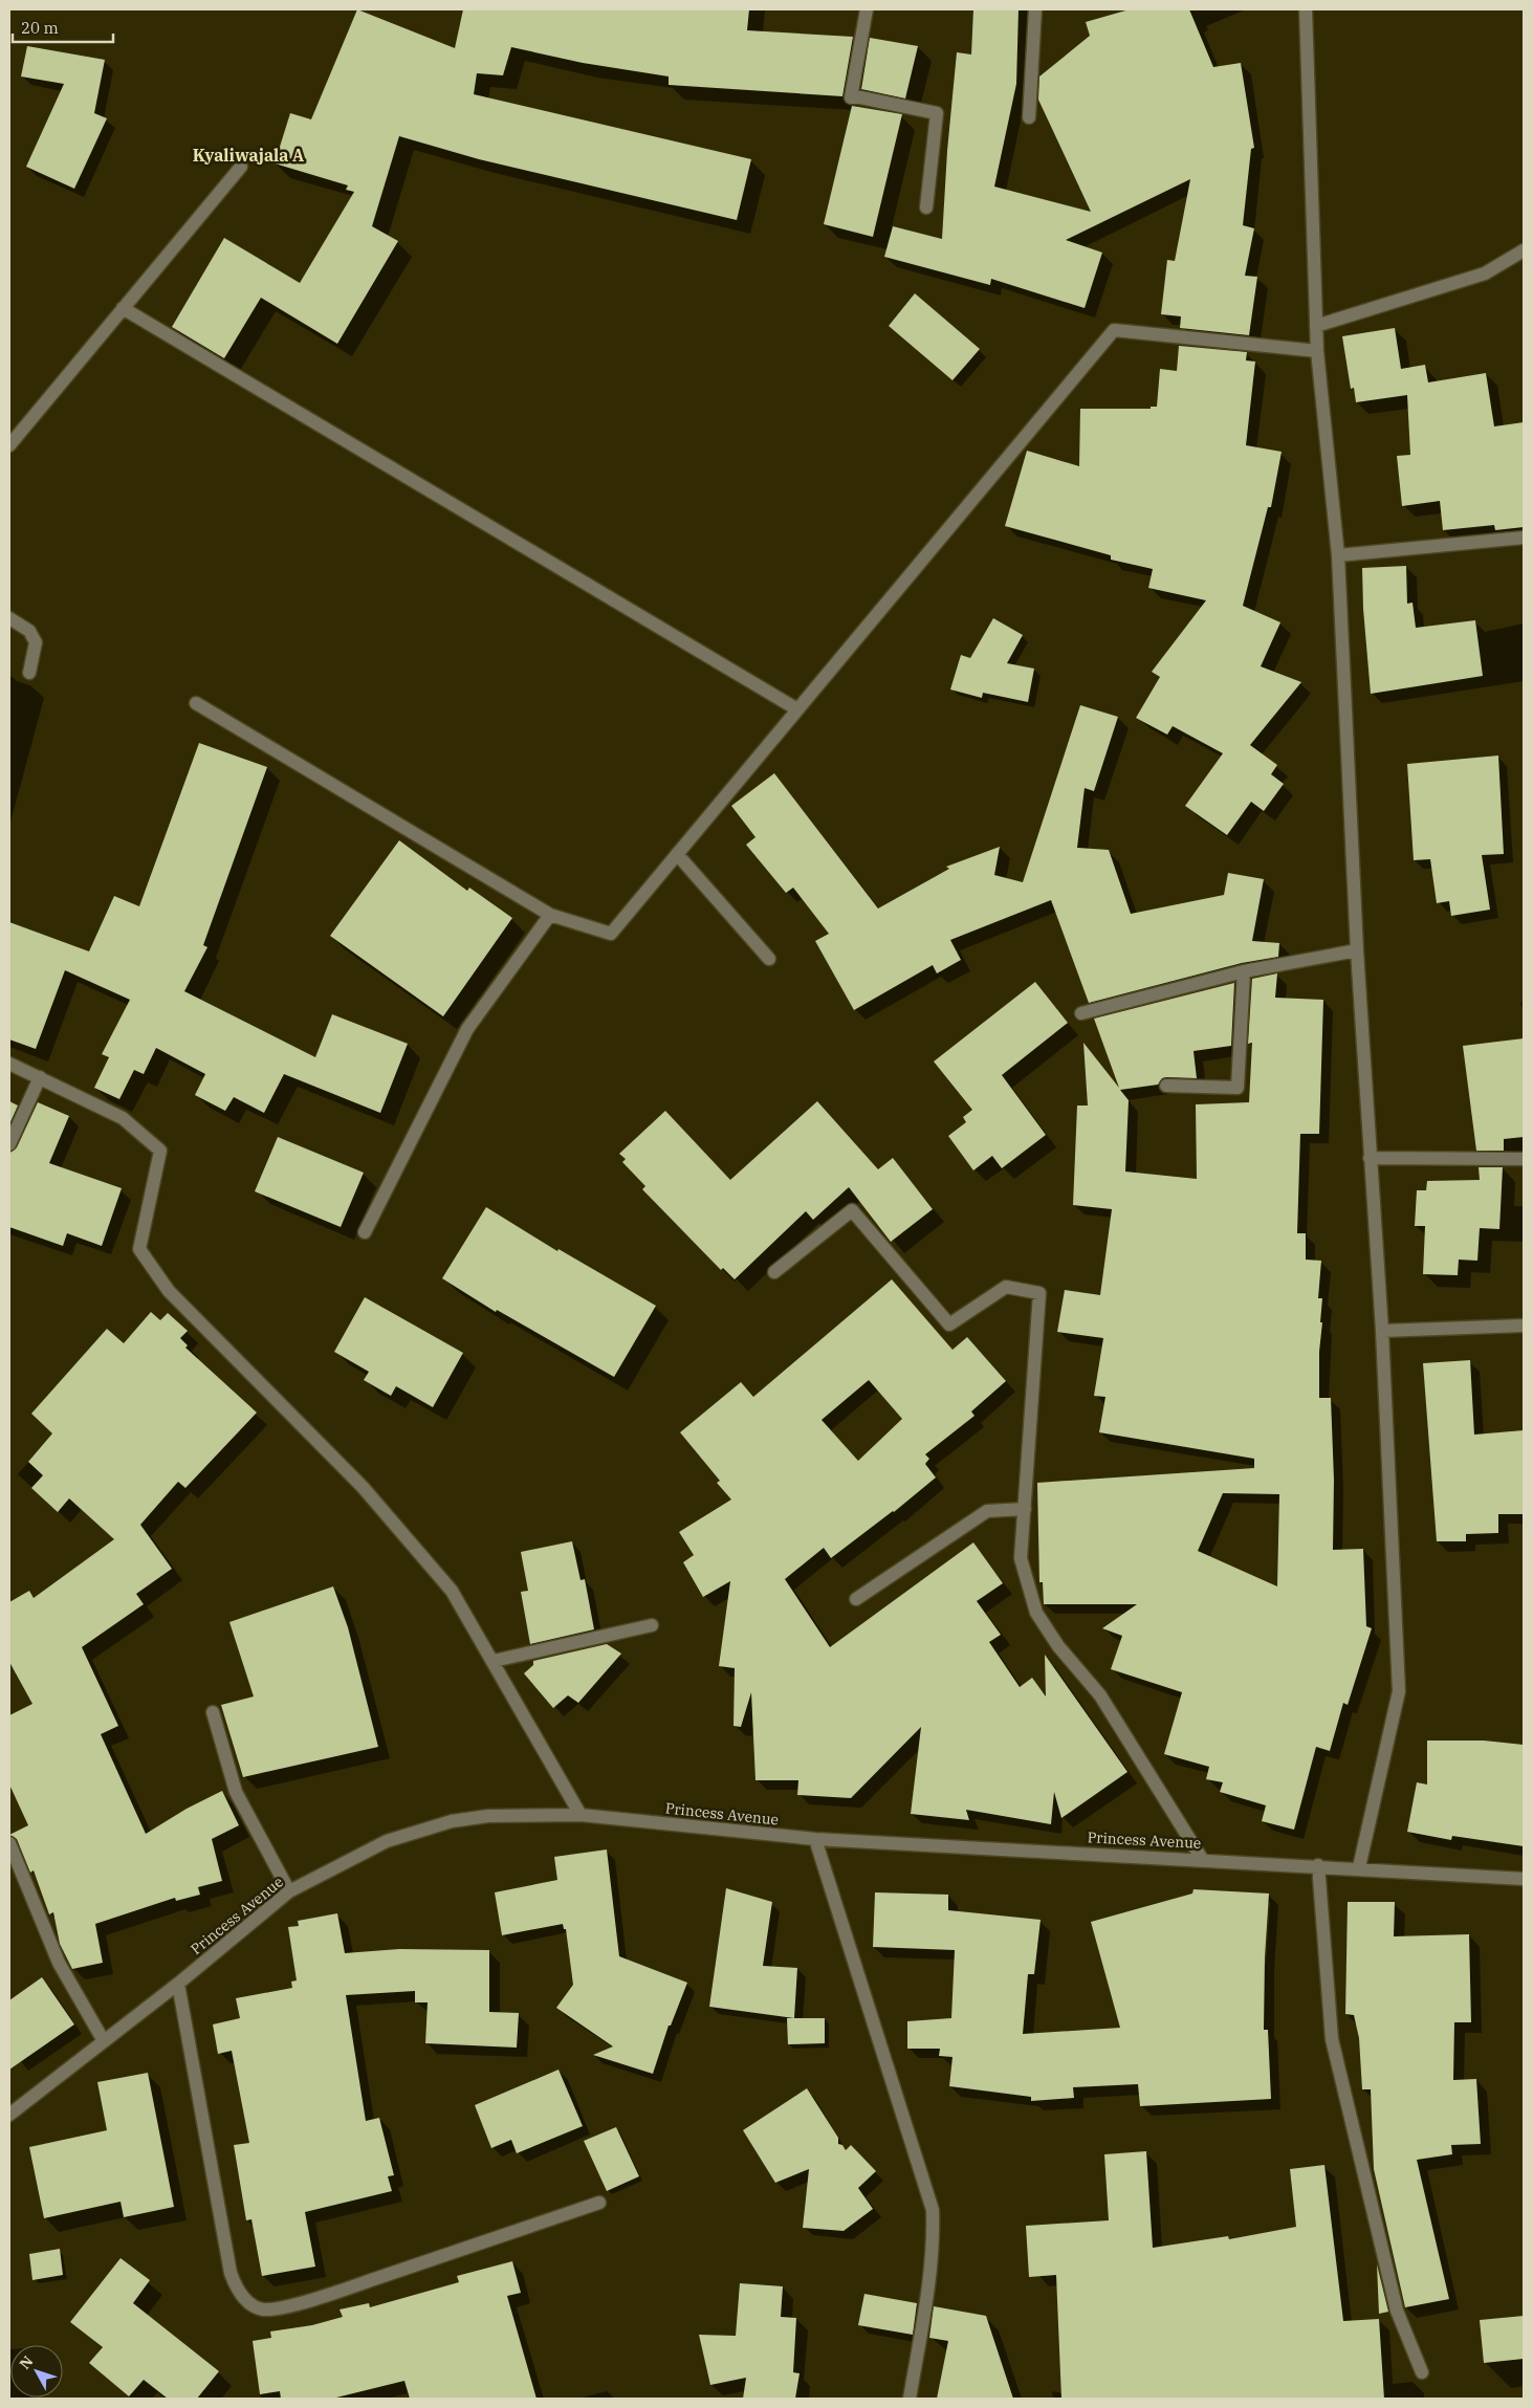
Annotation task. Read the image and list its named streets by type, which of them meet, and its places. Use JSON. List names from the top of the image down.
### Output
{
  "streets": {
    "street": ["Princess Avenue"]
  },
  "districts": ["Kyaliwajala A"],
  "scale_bar": "20 m",
  "north": "top left"
}
